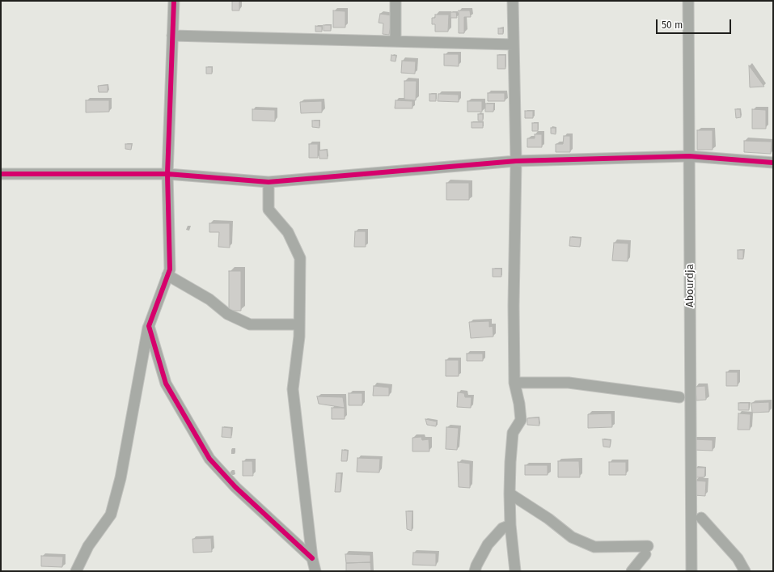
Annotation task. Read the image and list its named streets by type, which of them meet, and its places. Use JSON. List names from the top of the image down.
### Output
{
  "streets": {
    "street": ["Abourdja"]
  },
  "scale_bar": "50 m"
}
